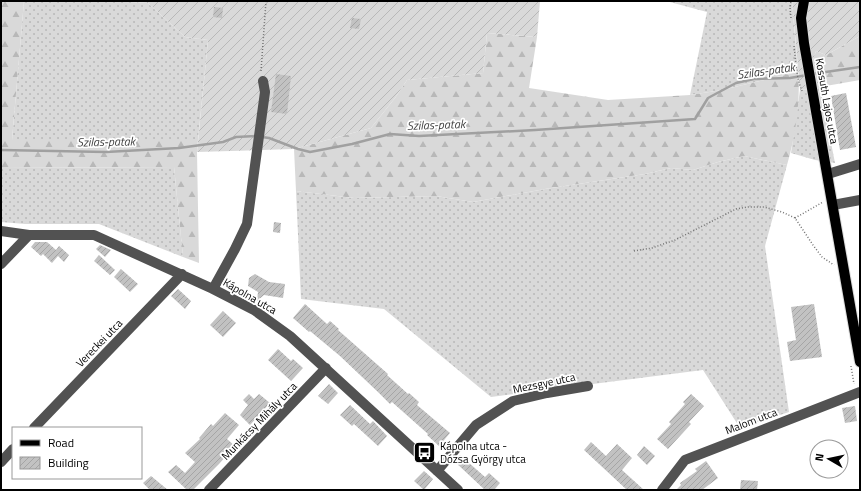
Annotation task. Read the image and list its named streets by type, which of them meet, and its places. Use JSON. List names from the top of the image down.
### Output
{
  "streets": {
    "main road": ["Kossuth Lajos utca"],
    "street": [
      "Kápolna utca",
      "Vereckei utca",
      "Mezsgye utca",
      "Munkácsy Mihály utca",
      "Malom utca"
    ]
  },
  "crossings": [
    ["Kápolna utca", "Vereckei utca"],
    ["Kápolna utca", "Mezsgye utca"],
    ["Kápolna utca", "Munkácsy Mihály utca"]
  ],
  "water": ["Szilas-patak"],
  "places": {
    "bus stop": ["Kápolna utca - Dózsa György utca"]
  },
  "legend": ["Road", "Building"],
  "north": "left"
}
